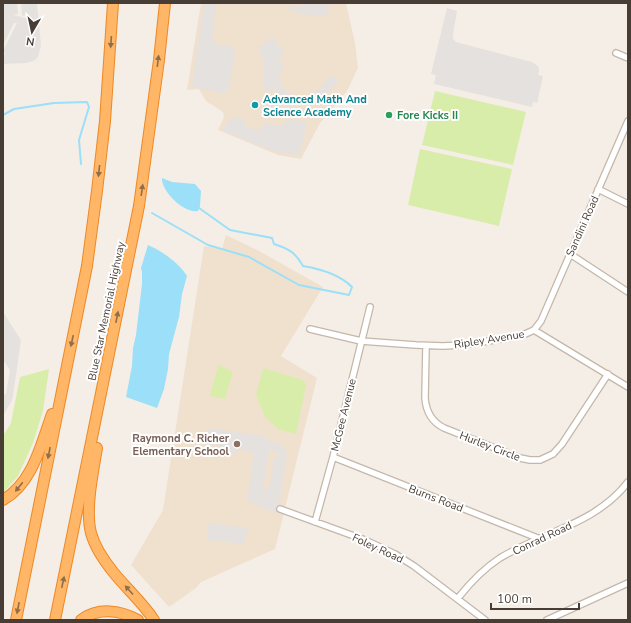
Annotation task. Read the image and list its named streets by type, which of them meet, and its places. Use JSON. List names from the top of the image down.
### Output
{
  "streets": {
    "highway": ["Blue Star Memorial Highway"],
    "street": [
      "Sandini Road",
      "Ripley Avenue",
      "McGee Avenue",
      "Hurley Circle",
      "Burns Road",
      "Conrad Road",
      "Foley Road"
    ]
  },
  "crossings": [
    ["Sandini Road", "Ripley Avenue"],
    ["Ripley Avenue", "McGee Avenue"],
    ["Ripley Avenue", "Hurley Circle"],
    ["McGee Avenue", "Burns Road"],
    ["McGee Avenue", "Foley Road"],
    ["Burns Road", "Conrad Road"],
    ["Conrad Road", "Foley Road"]
  ],
  "places": ["Advanced Math And Science Academy", "Fore Kicks II", "Raymond C. Richer Elementary School"],
  "scale_bar": "100 m",
  "north": "bottom"
}
